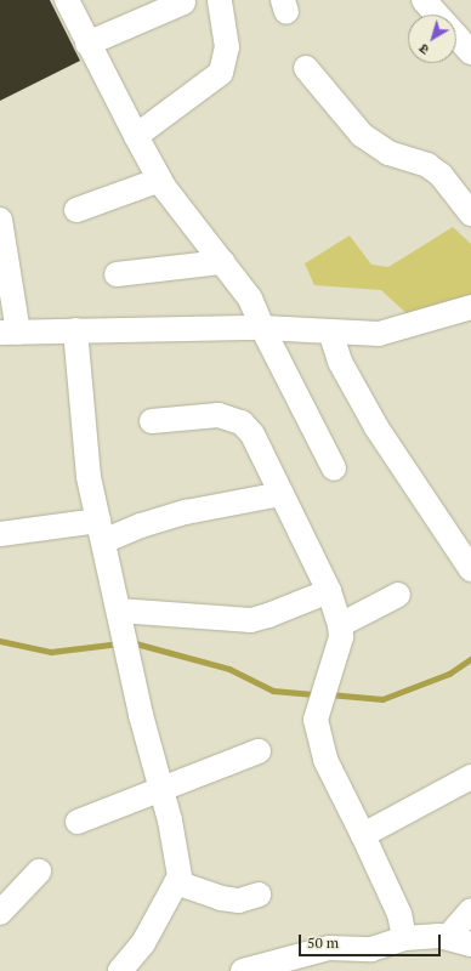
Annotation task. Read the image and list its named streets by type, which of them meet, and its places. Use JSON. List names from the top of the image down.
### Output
{
  "scale_bar": "50 m",
  "north": "bottom left"
}
